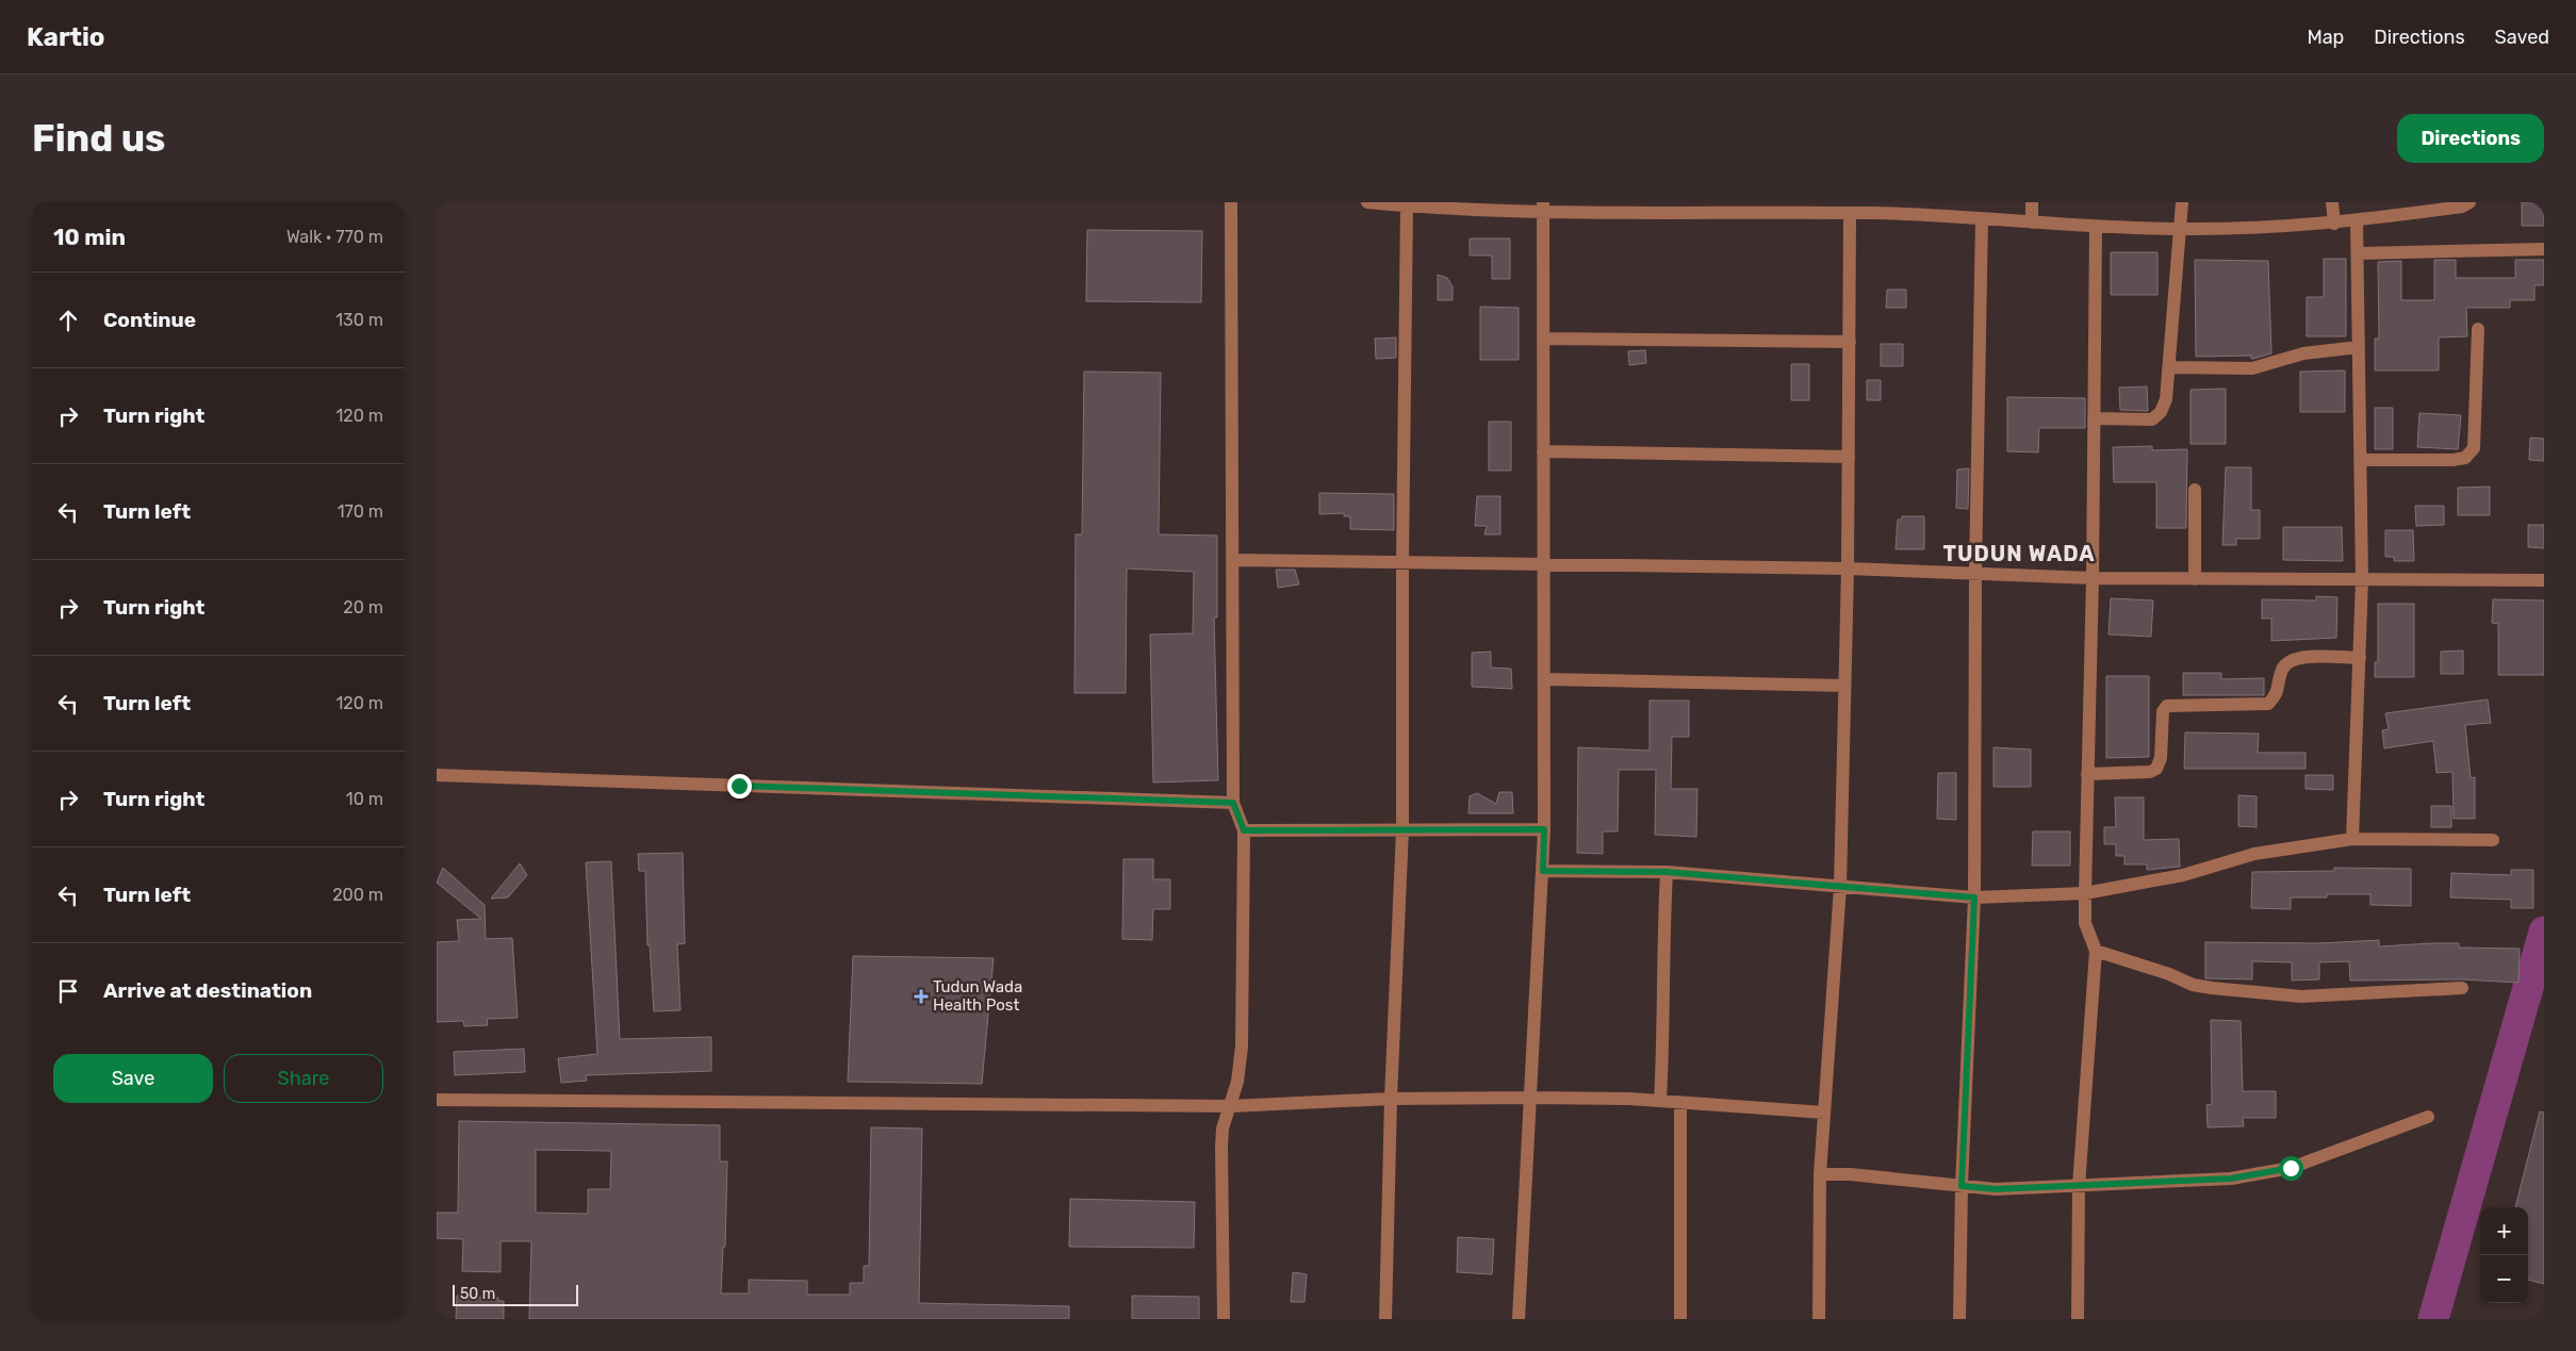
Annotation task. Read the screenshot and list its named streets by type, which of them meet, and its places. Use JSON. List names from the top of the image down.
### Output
{
  "districts": ["TUDUN WADA"],
  "places": {
    "health": ["Tudun Wada Health Post"]
  },
  "scale_bar": "50 m",
  "page": {
    "header": "Kartio",
    "nav": ["Map", "Directions", "Saved"],
    "buttons": [
      "Directions",
      ["Save", "Share"]
    ],
    "title": "Find us",
    "heading": ["10 min", "Walk · 770 m"],
    "list": [
      ["Continue", "130 m"],
      ["Turn right", "120 m"],
      ["Turn left", "170 m"],
      ["Turn right", "20 m"],
      ["Turn left", "120 m"],
      ["Turn right", "10 m"],
      ["Turn left", "200 m"],
      "Arrive at destination"
    ],
    "map_buttons": ["+", "−"],
    "scale": "50 m"
  }
}
